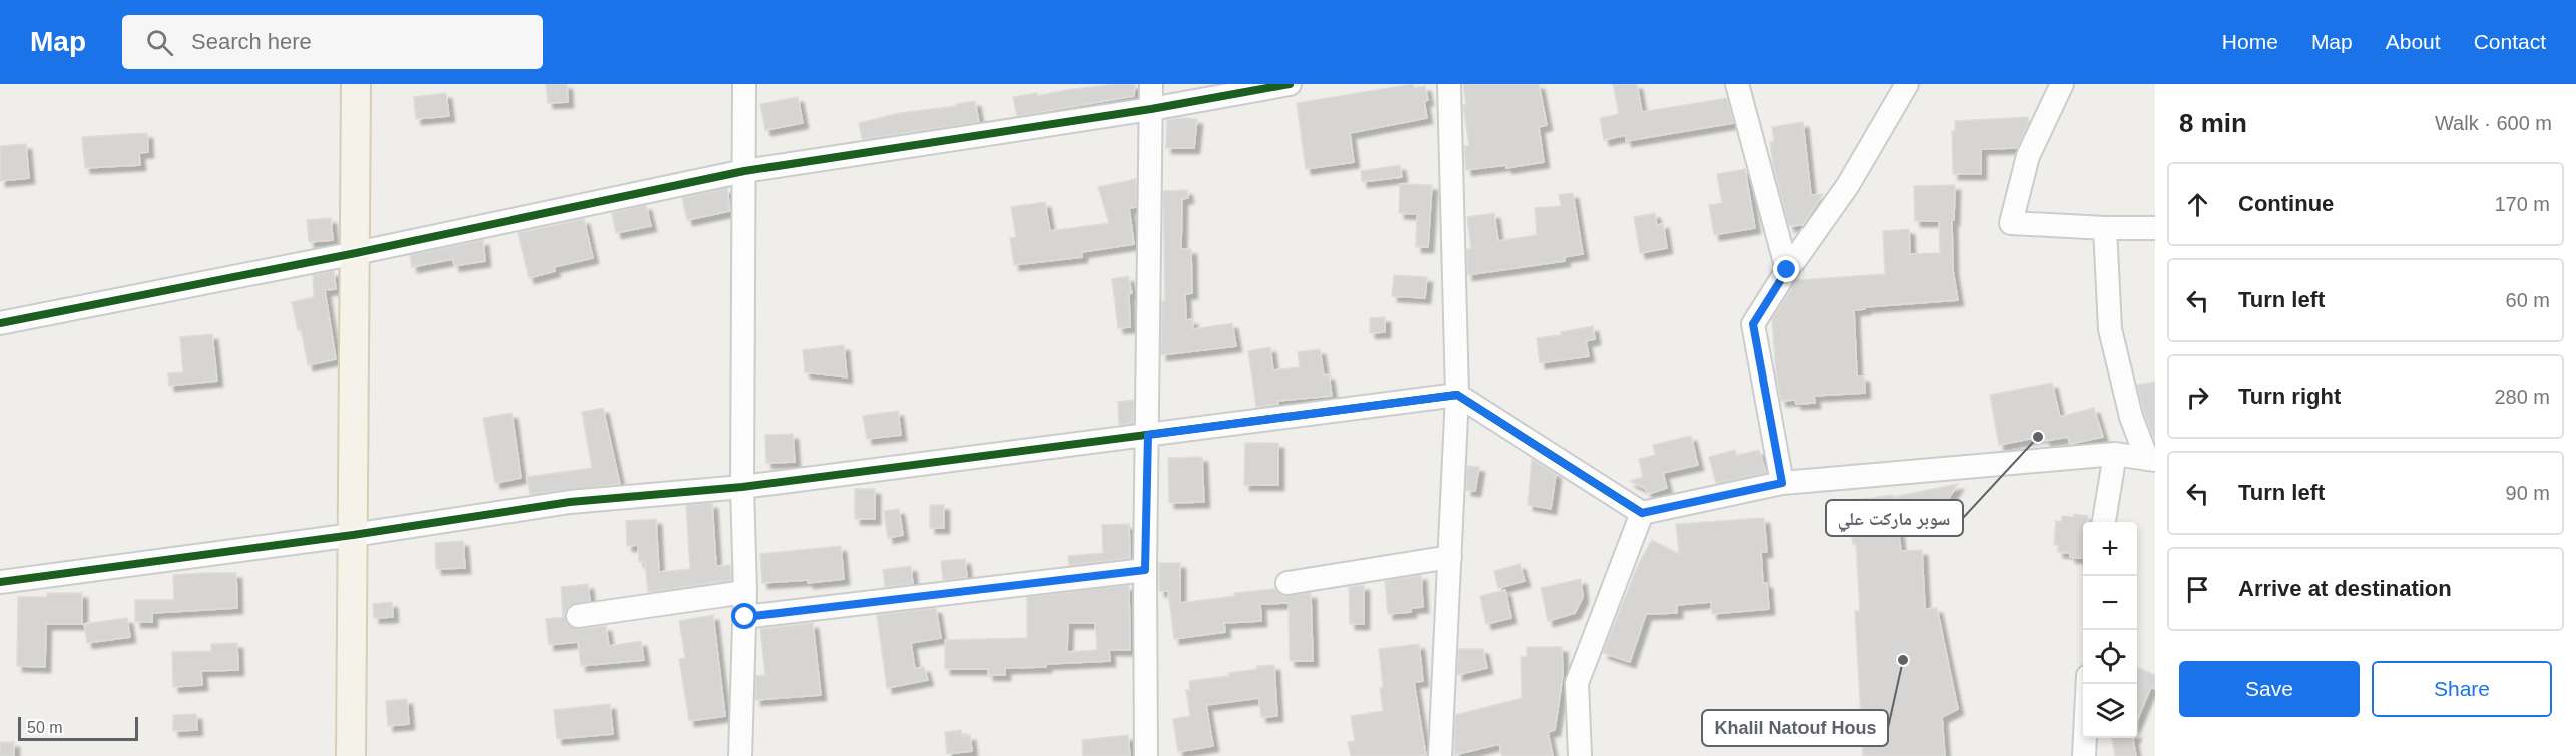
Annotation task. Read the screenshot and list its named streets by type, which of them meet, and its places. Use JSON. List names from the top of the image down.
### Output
{
  "places": ["سوبر ماركت علي", "Khalil Natouf Hous"],
  "scale_bar": "50 m",
  "page": {
    "header": "Map",
    "search": "Search here",
    "nav": [
      "Home",
      "Map",
      "About",
      "Contact"
    ],
    "heading": ["8 min", "Walk · 600 m"],
    "list": [
      ["Continue", "170 m"],
      ["Turn left", "60 m"],
      ["Turn right", "280 m"],
      ["Turn left", "90 m"],
      "Arrive at destination"
    ],
    "map_buttons": ["+", "−"],
    "buttons": ["Save", "Share"],
    "scale": "50 m"
  }
}
